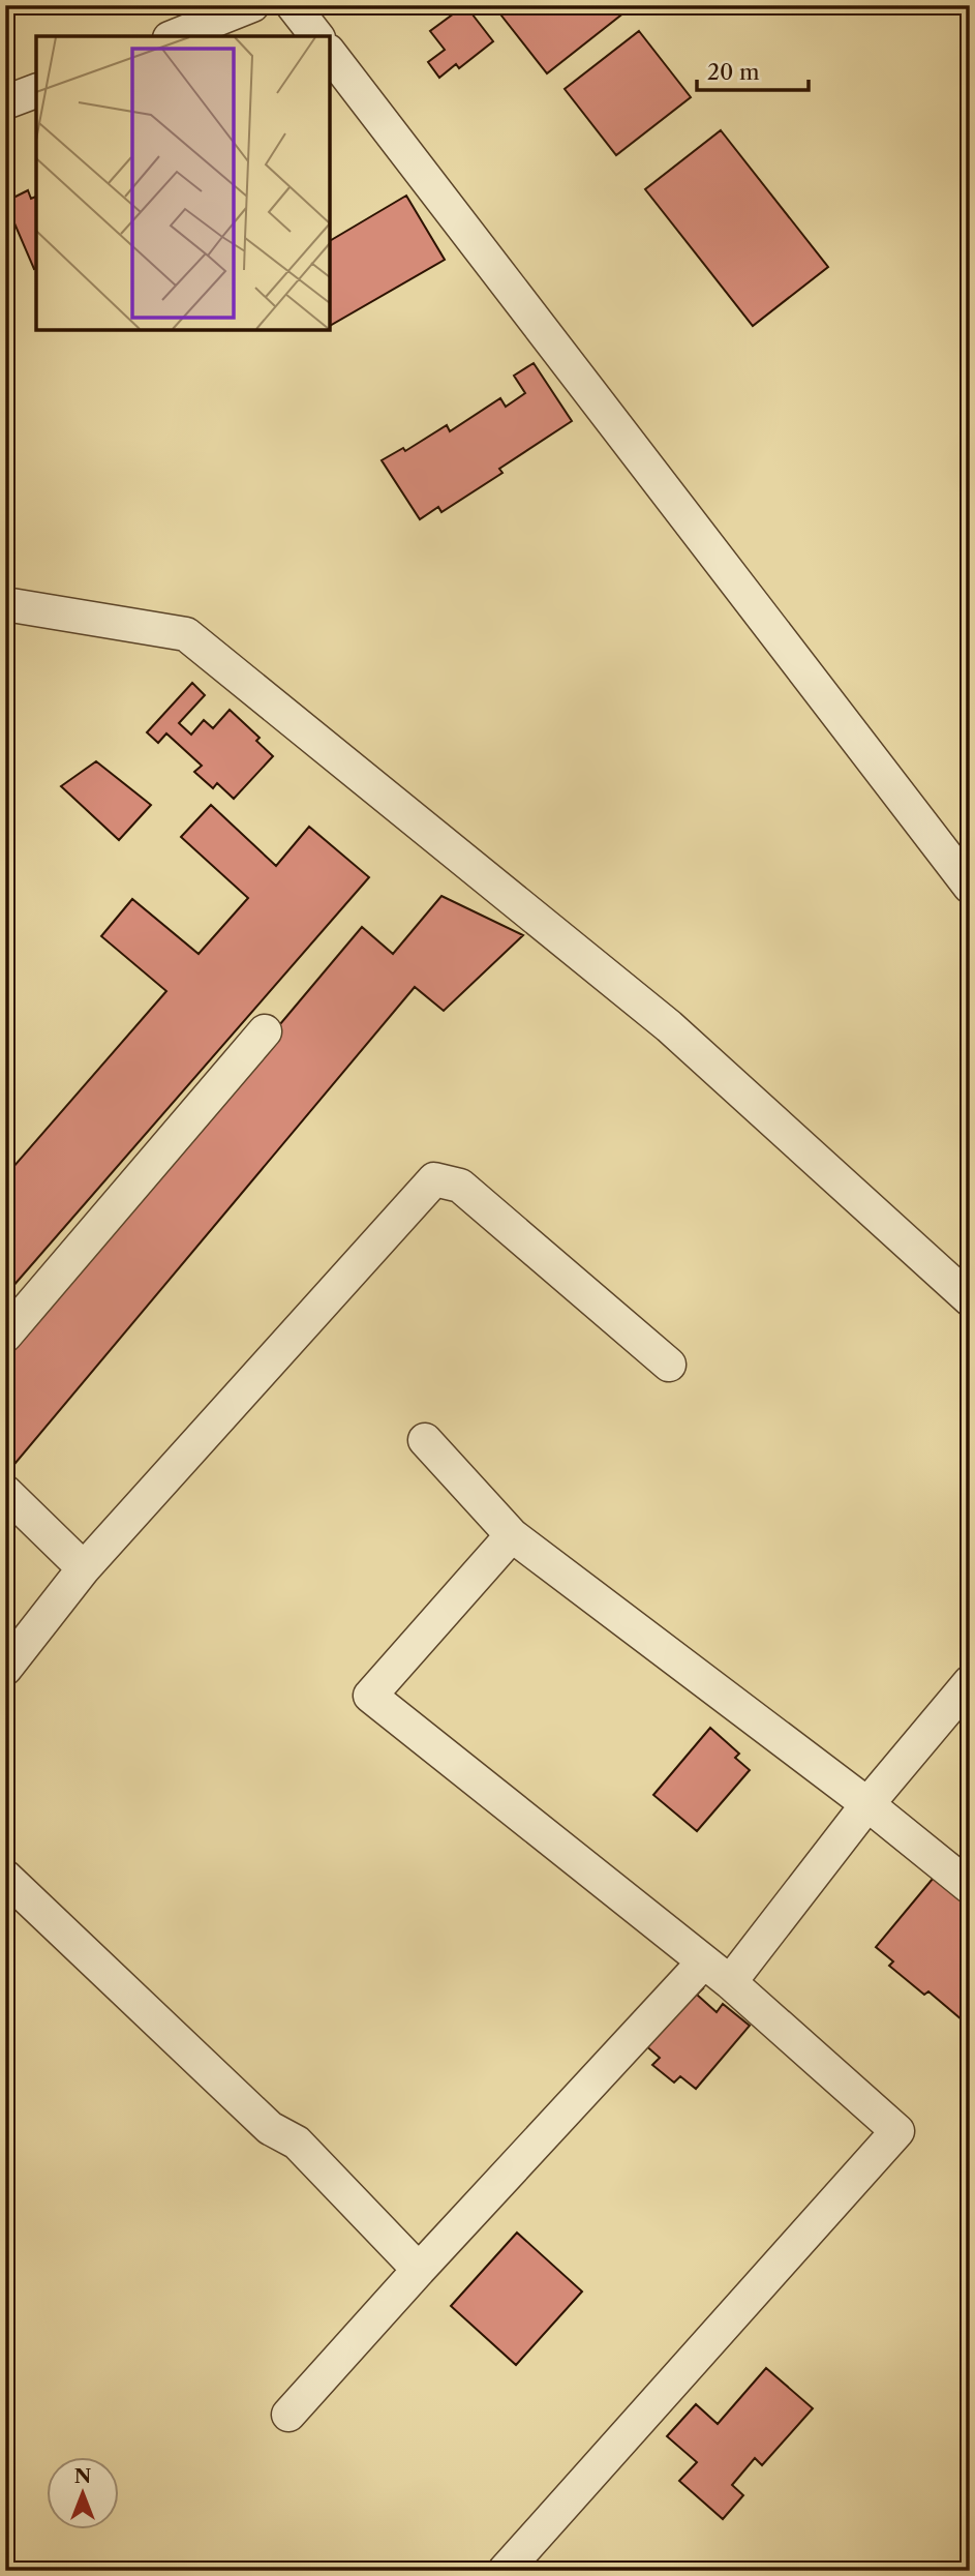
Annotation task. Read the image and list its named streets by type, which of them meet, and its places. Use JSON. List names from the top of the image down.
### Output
{
  "scale_bar": "20 m",
  "north": "top"
}
